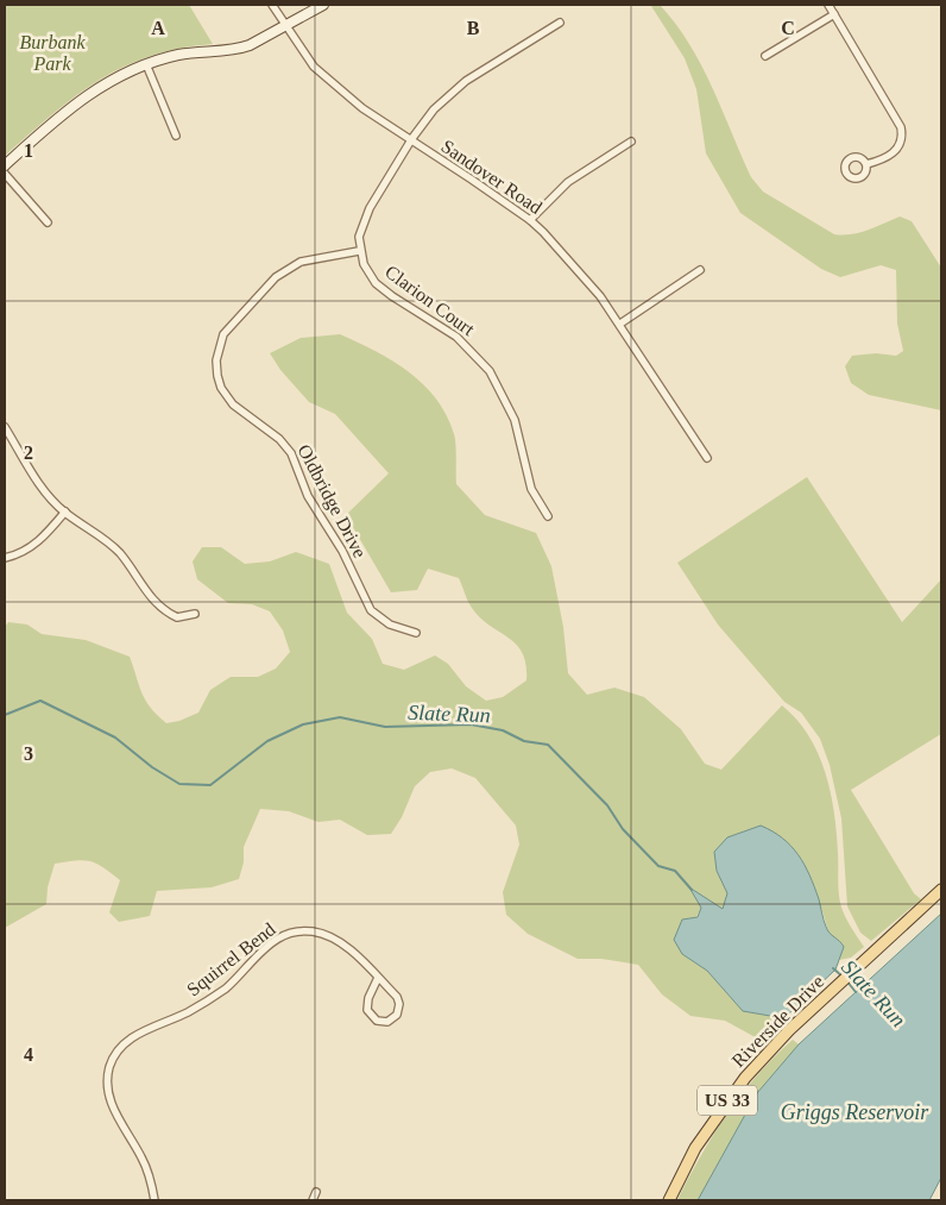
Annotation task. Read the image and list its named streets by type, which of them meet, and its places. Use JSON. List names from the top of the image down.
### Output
{
  "streets": {
    "main road": ["Riverside Drive", "US 33"],
    "street": [
      "Sandover Road",
      "Clarion Court",
      "Oldbridge Drive",
      "Squirrel Bend"
    ]
  },
  "crossings": [
    ["Clarion Court", "Oldbridge Drive"]
  ],
  "water": ["Slate Run", "Griggs Reservoir"],
  "parks": ["Burbank Park"],
  "grid": {
    "columns": ["A", "B", "C"],
    "rows": [
      "1",
      "2",
      "3",
      "4"
    ]
  }
}
